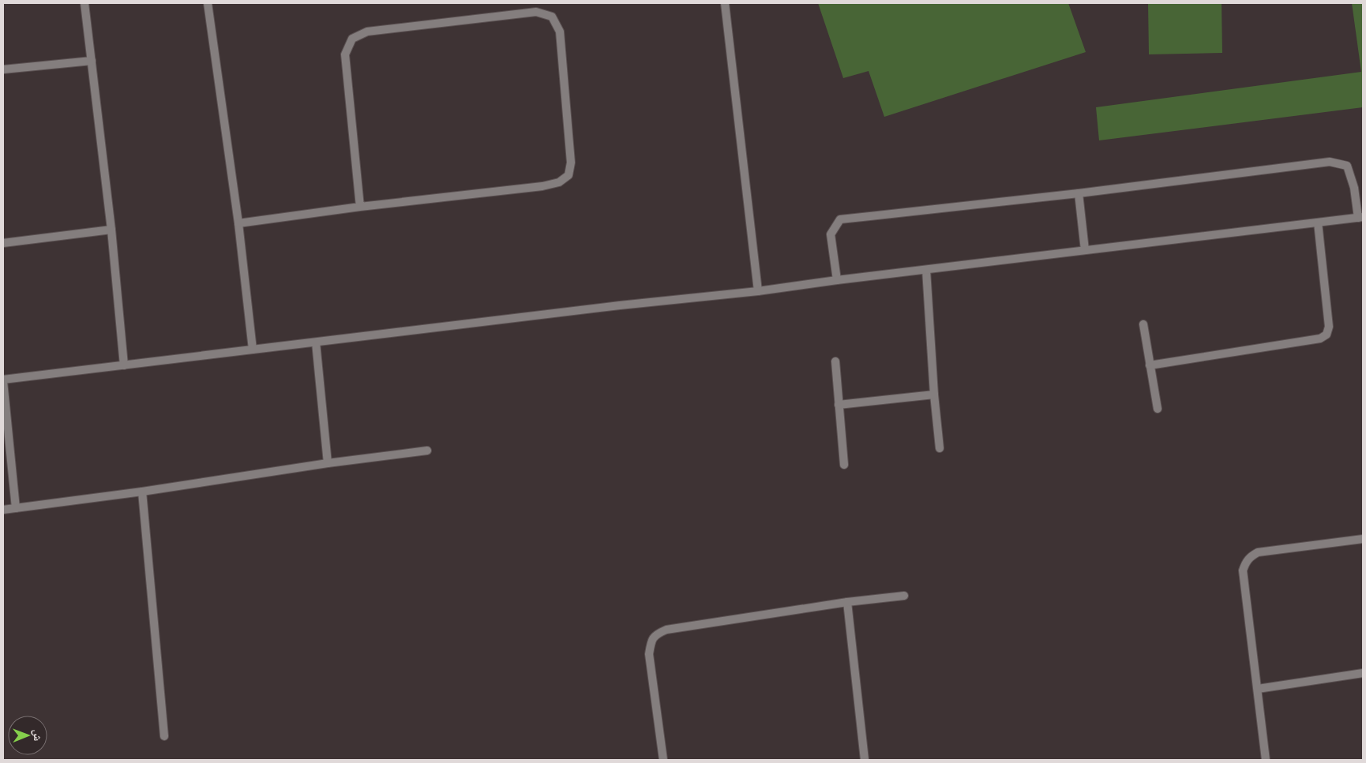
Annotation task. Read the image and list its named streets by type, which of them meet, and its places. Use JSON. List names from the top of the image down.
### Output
{
  "north": "right"
}
